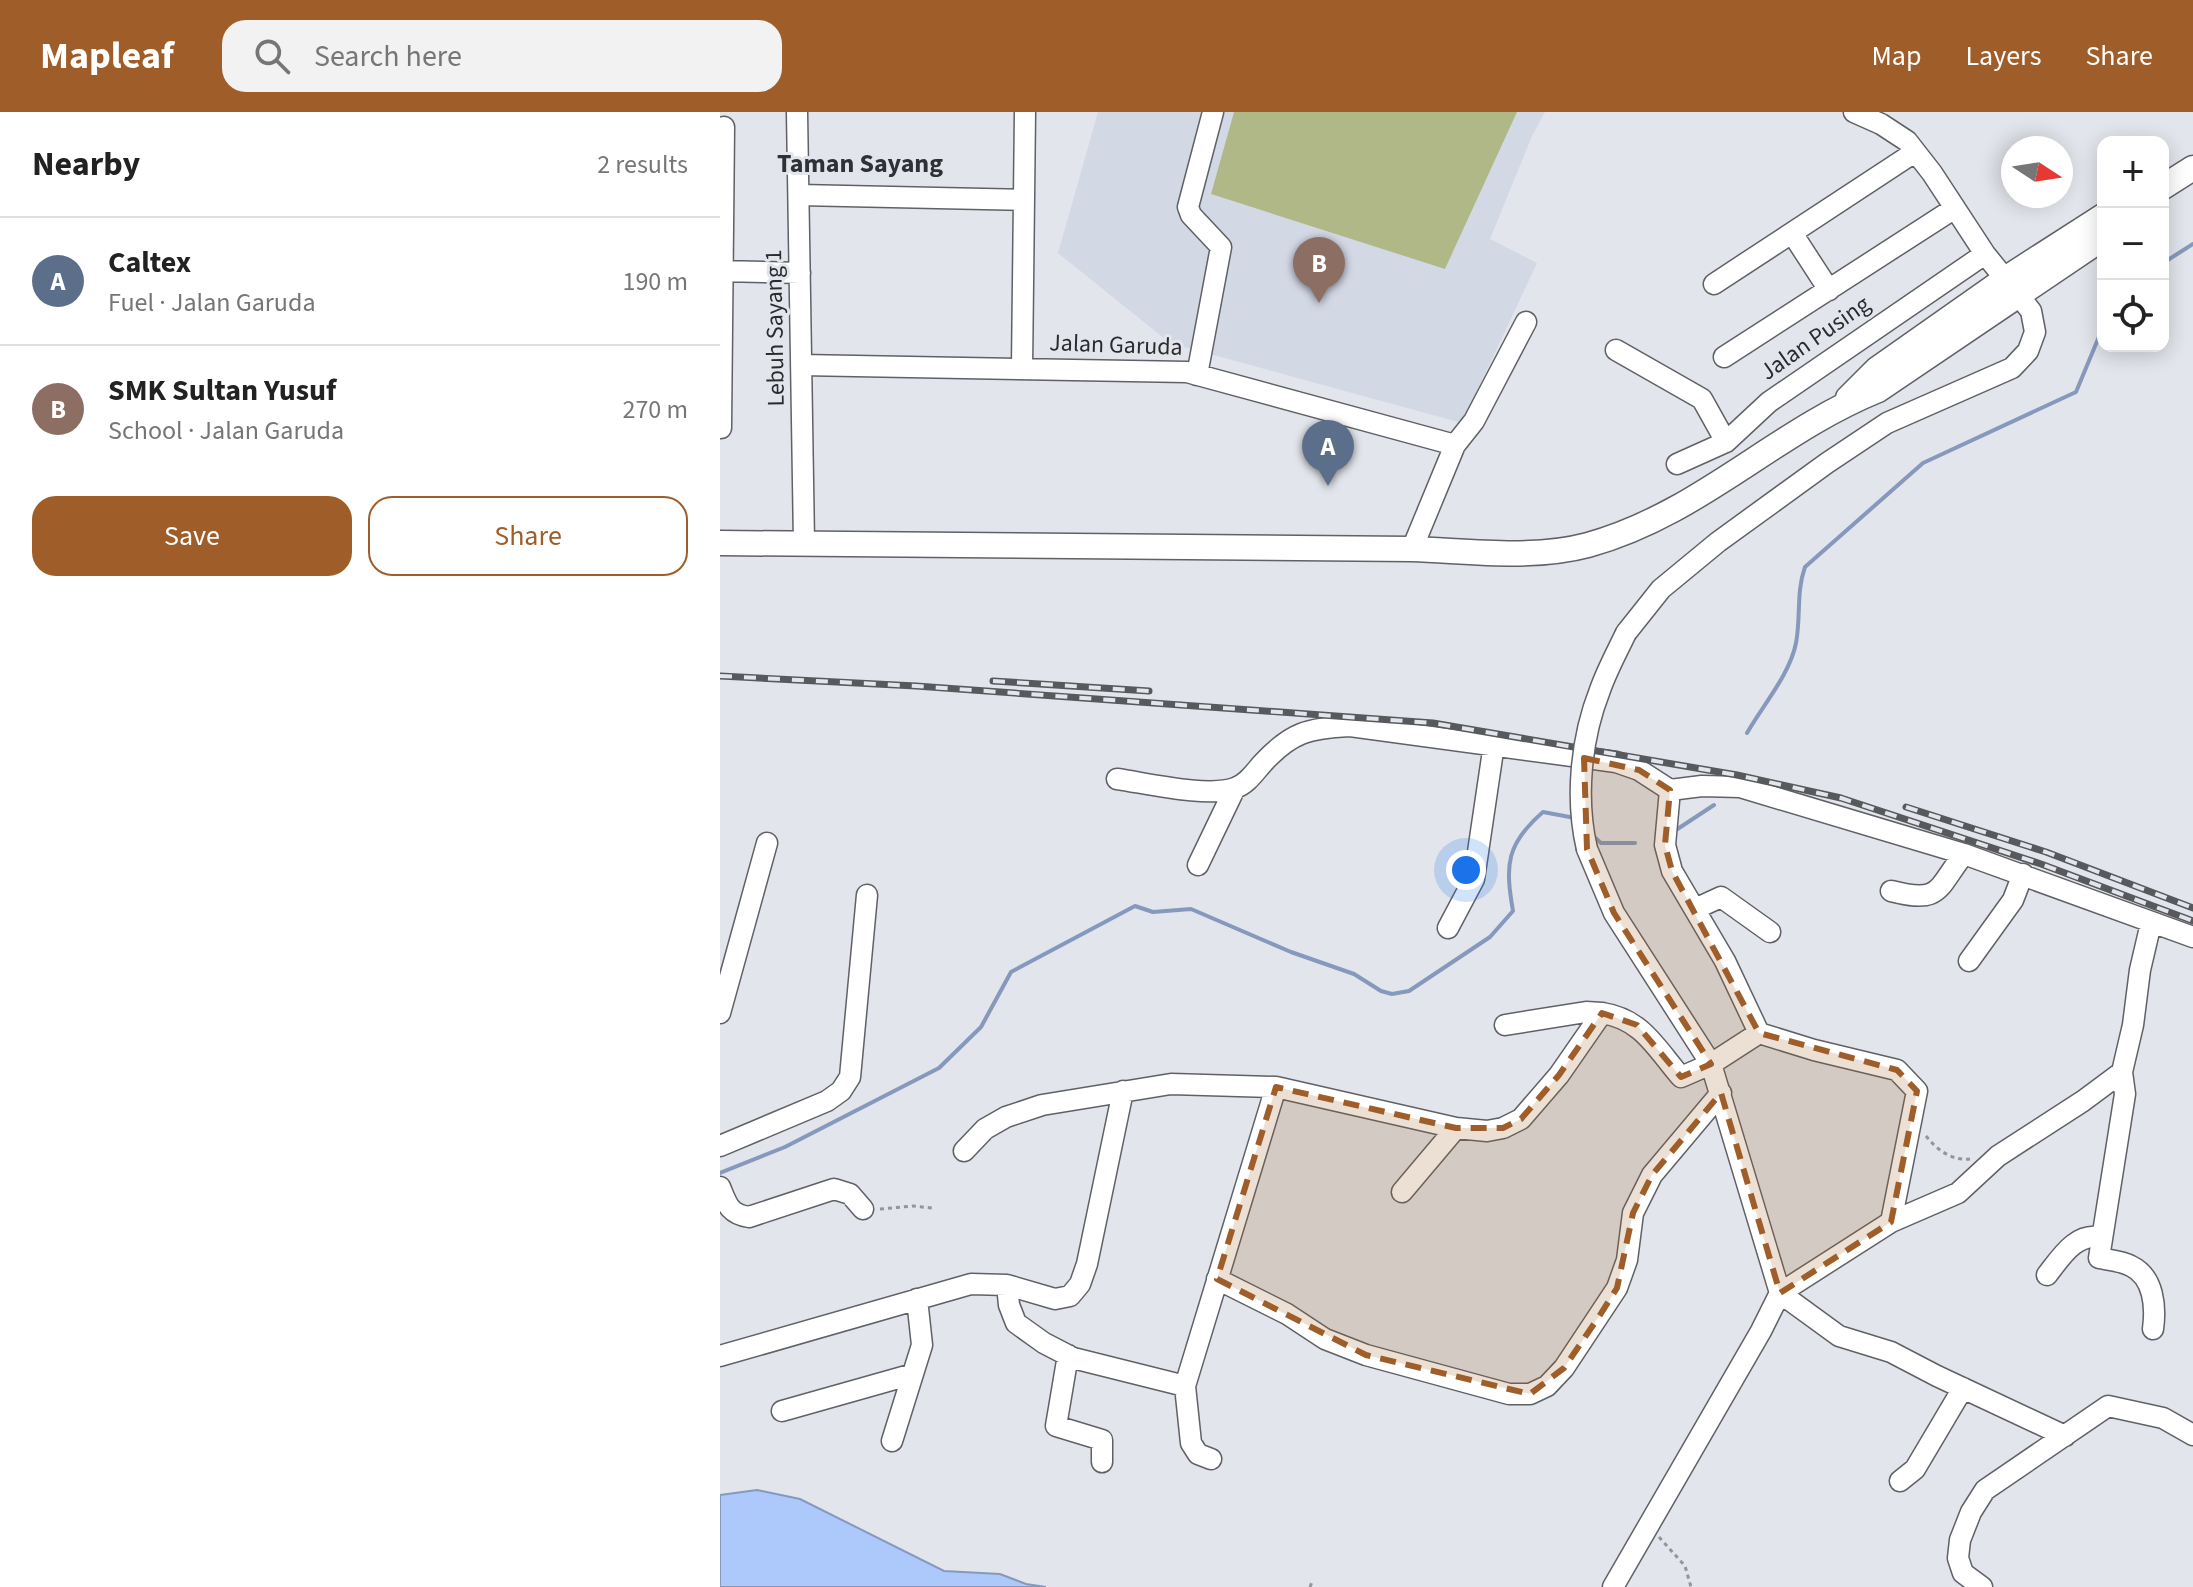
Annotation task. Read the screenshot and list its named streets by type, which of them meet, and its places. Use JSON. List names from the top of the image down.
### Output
{
  "streets": {
    "street": ["Lebuh Sayang 1", "Jalan Pusing", "Jalan Garuda"]
  },
  "districts": ["Taman Sayang"],
  "north": "right",
  "page": {
    "header": "Mapleaf",
    "search": "Search here",
    "nav": ["Map", "Layers", "Share"],
    "heading": ["Nearby", "2 results"],
    "map_buttons": ["+", "−"],
    "list": [
      {
        "mark": "A",
        "name": "Caltex",
        "note": "Fuel · Jalan Garuda",
        "value": "190 m"
      },
      {
        "mark": "B",
        "name": "SMK Sultan Yusuf",
        "note": "School · Jalan Garuda",
        "value": "270 m"
      }
    ],
    "pins": ["B", "A"],
    "buttons": ["Save", "Share"]
  }
}
